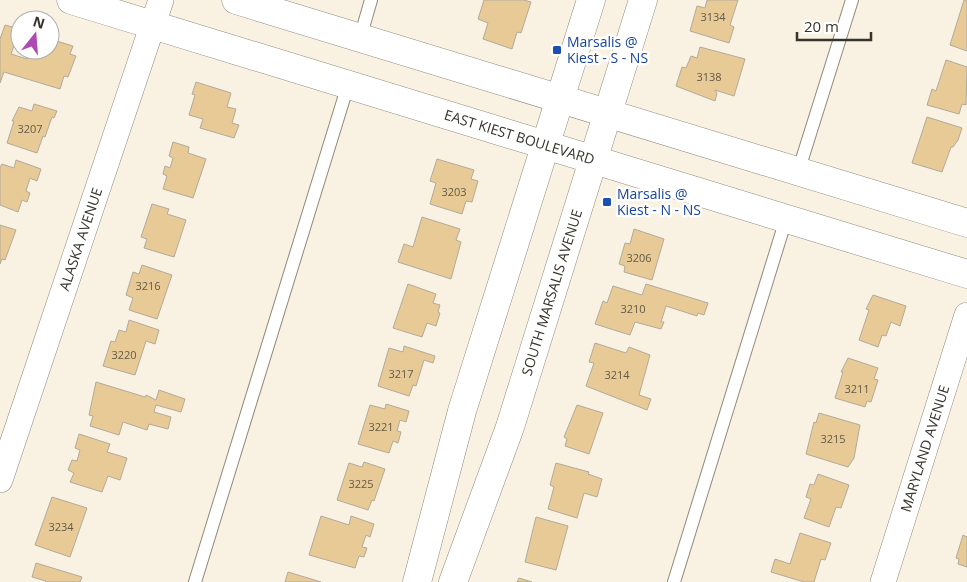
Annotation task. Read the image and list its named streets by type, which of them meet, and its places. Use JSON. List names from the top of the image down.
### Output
{
  "streets": {
    "main road": ["EAST KIEST BOULEVARD", "SOUTH MARSALIS AVENUE"],
    "street": ["ALASKA AVENUE", "MARYLAND AVENUE"]
  },
  "crossings": [
    ["EAST KIEST BOULEVARD", "ALASKA AVENUE"],
    ["EAST KIEST BOULEVARD", "SOUTH MARSALIS AVENUE"]
  ],
  "places": {
    "transit": ["Marsalis @ Kiest - S - NS", "Marsalis @ Kiest - N - NS"]
  },
  "house_numbers": [
    "3134",
    "3138",
    "3207",
    "3203",
    "3206",
    "3216",
    "3210",
    "3220",
    "3217",
    "3214",
    "3211",
    "3221",
    "3215",
    "3225",
    "3234"
  ],
  "scale_bar": "20 m",
  "north": "top"
}
